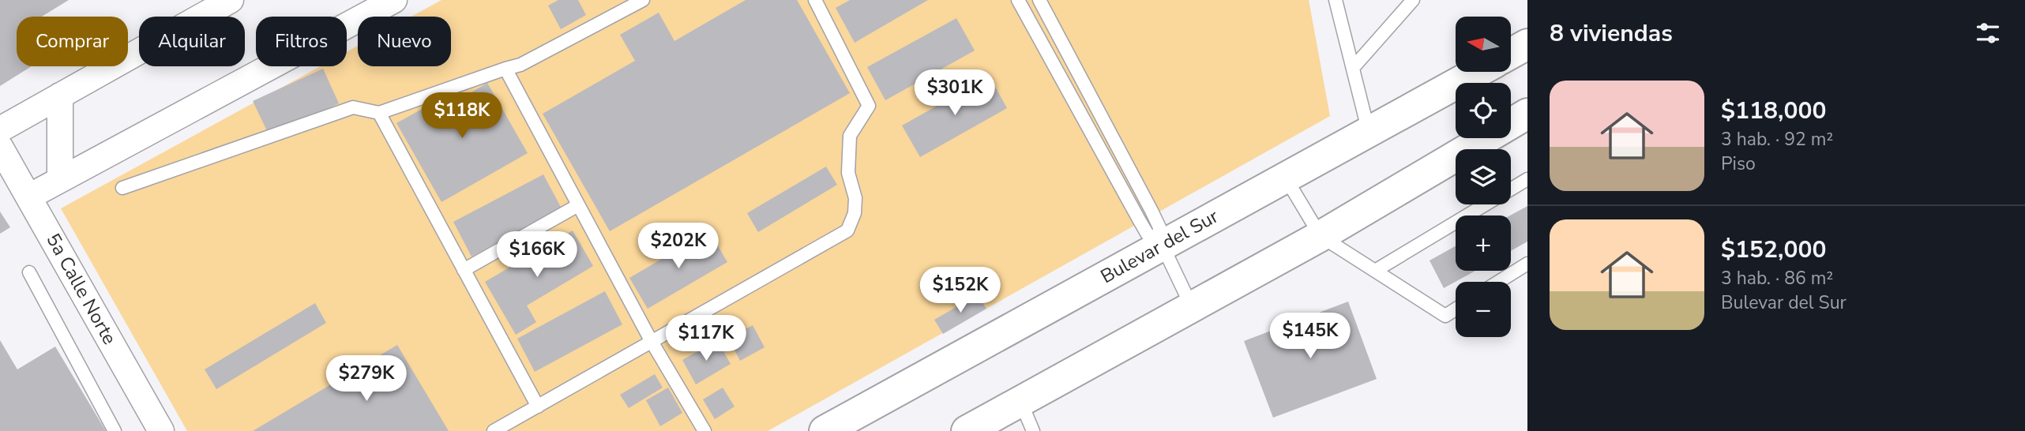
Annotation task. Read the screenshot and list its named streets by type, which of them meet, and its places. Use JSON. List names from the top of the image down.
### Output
{
  "streets": {
    "highway": ["Bulevar del Sur"],
    "street": ["5a Calle Norte"]
  },
  "north": "left",
  "page": {
    "heading": "8 viviendas",
    "map_buttons": ["+", "−"],
    "chip": [
      "Comprar",
      "Alquilar",
      "Filtros",
      "Nuevo"
    ],
    "list": [
      {
        "name": "$118,000",
        "note": "3 hab. · 92 m² · Piso"
      },
      {
        "name": "$152,000",
        "note": "3 hab. · 86 m² · Bulevar del Sur"
      }
    ],
    "price": [
      "$301K",
      "$118K",
      "$202K",
      "$166K",
      "$152K",
      "$145K",
      "$117K",
      "$279K"
    ]
  }
}
